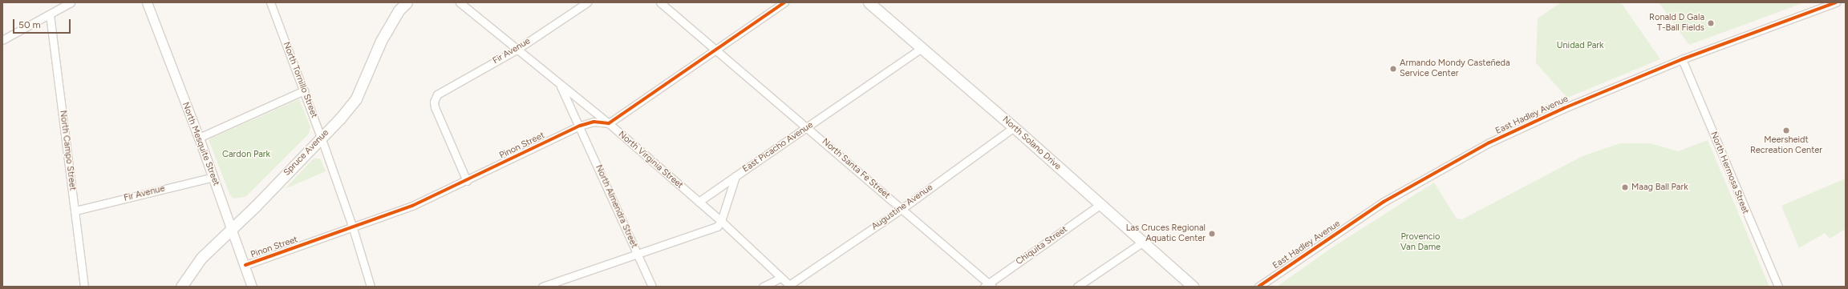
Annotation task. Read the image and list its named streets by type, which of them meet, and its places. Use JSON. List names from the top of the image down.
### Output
{
  "streets": {
    "main road": ["North Solano Drive", "Spruce Avenue"],
    "street": [
      "Fir Avenue",
      "North Tornillo Street",
      "East Hadley Avenue",
      "North Mesquite Street",
      "Pinon Street",
      "East Picacho Avenue",
      "North Campo Street",
      "North Virginia Street",
      "North Santa Fe Street",
      "North Hermosa Street",
      "North Almendra Street",
      "Augustine Avenue",
      "Chiquita Street"
    ]
  },
  "crossings": [
    ["Fir Avenue", "North Mesquite Street"],
    ["Fir Avenue", "Pinon Street"],
    ["Fir Avenue", "North Campo Street"],
    ["Fir Avenue", "North Virginia Street"],
    ["North Tornillo Street", "Pinon Street"],
    ["North Tornillo Street", "Spruce Avenue"],
    ["East Hadley Avenue", "North Hermosa Street"],
    ["North Solano Drive", "East Picacho Avenue"],
    ["North Solano Drive", "Augustine Avenue"],
    ["North Solano Drive", "Chiquita Street"],
    ["North Mesquite Street", "Pinon Street"],
    ["North Mesquite Street", "Spruce Avenue"],
    ["Pinon Street", "North Virginia Street"],
    ["Pinon Street", "North Almendra Street"],
    ["East Picacho Avenue", "North Virginia Street"],
    ["East Picacho Avenue", "North Santa Fe Street"],
    ["North Virginia Street", "North Almendra Street"],
    ["North Virginia Street", "Augustine Avenue"],
    ["North Santa Fe Street", "Augustine Avenue"],
    ["North Santa Fe Street", "Chiquita Street"]
  ],
  "parks": ["Unidad Park", "Cardon Park", "Provencio Van Dame"],
  "places": [
    "Ronald D Gala T-Ball Fields",
    "Armando Mondy Casteñeda Service Center",
    "Meersheidt Recreation Center",
    "Maag Ball Park",
    "Las Cruces Regional Aquatic Center"
  ],
  "scale_bar": "50 m"
}
